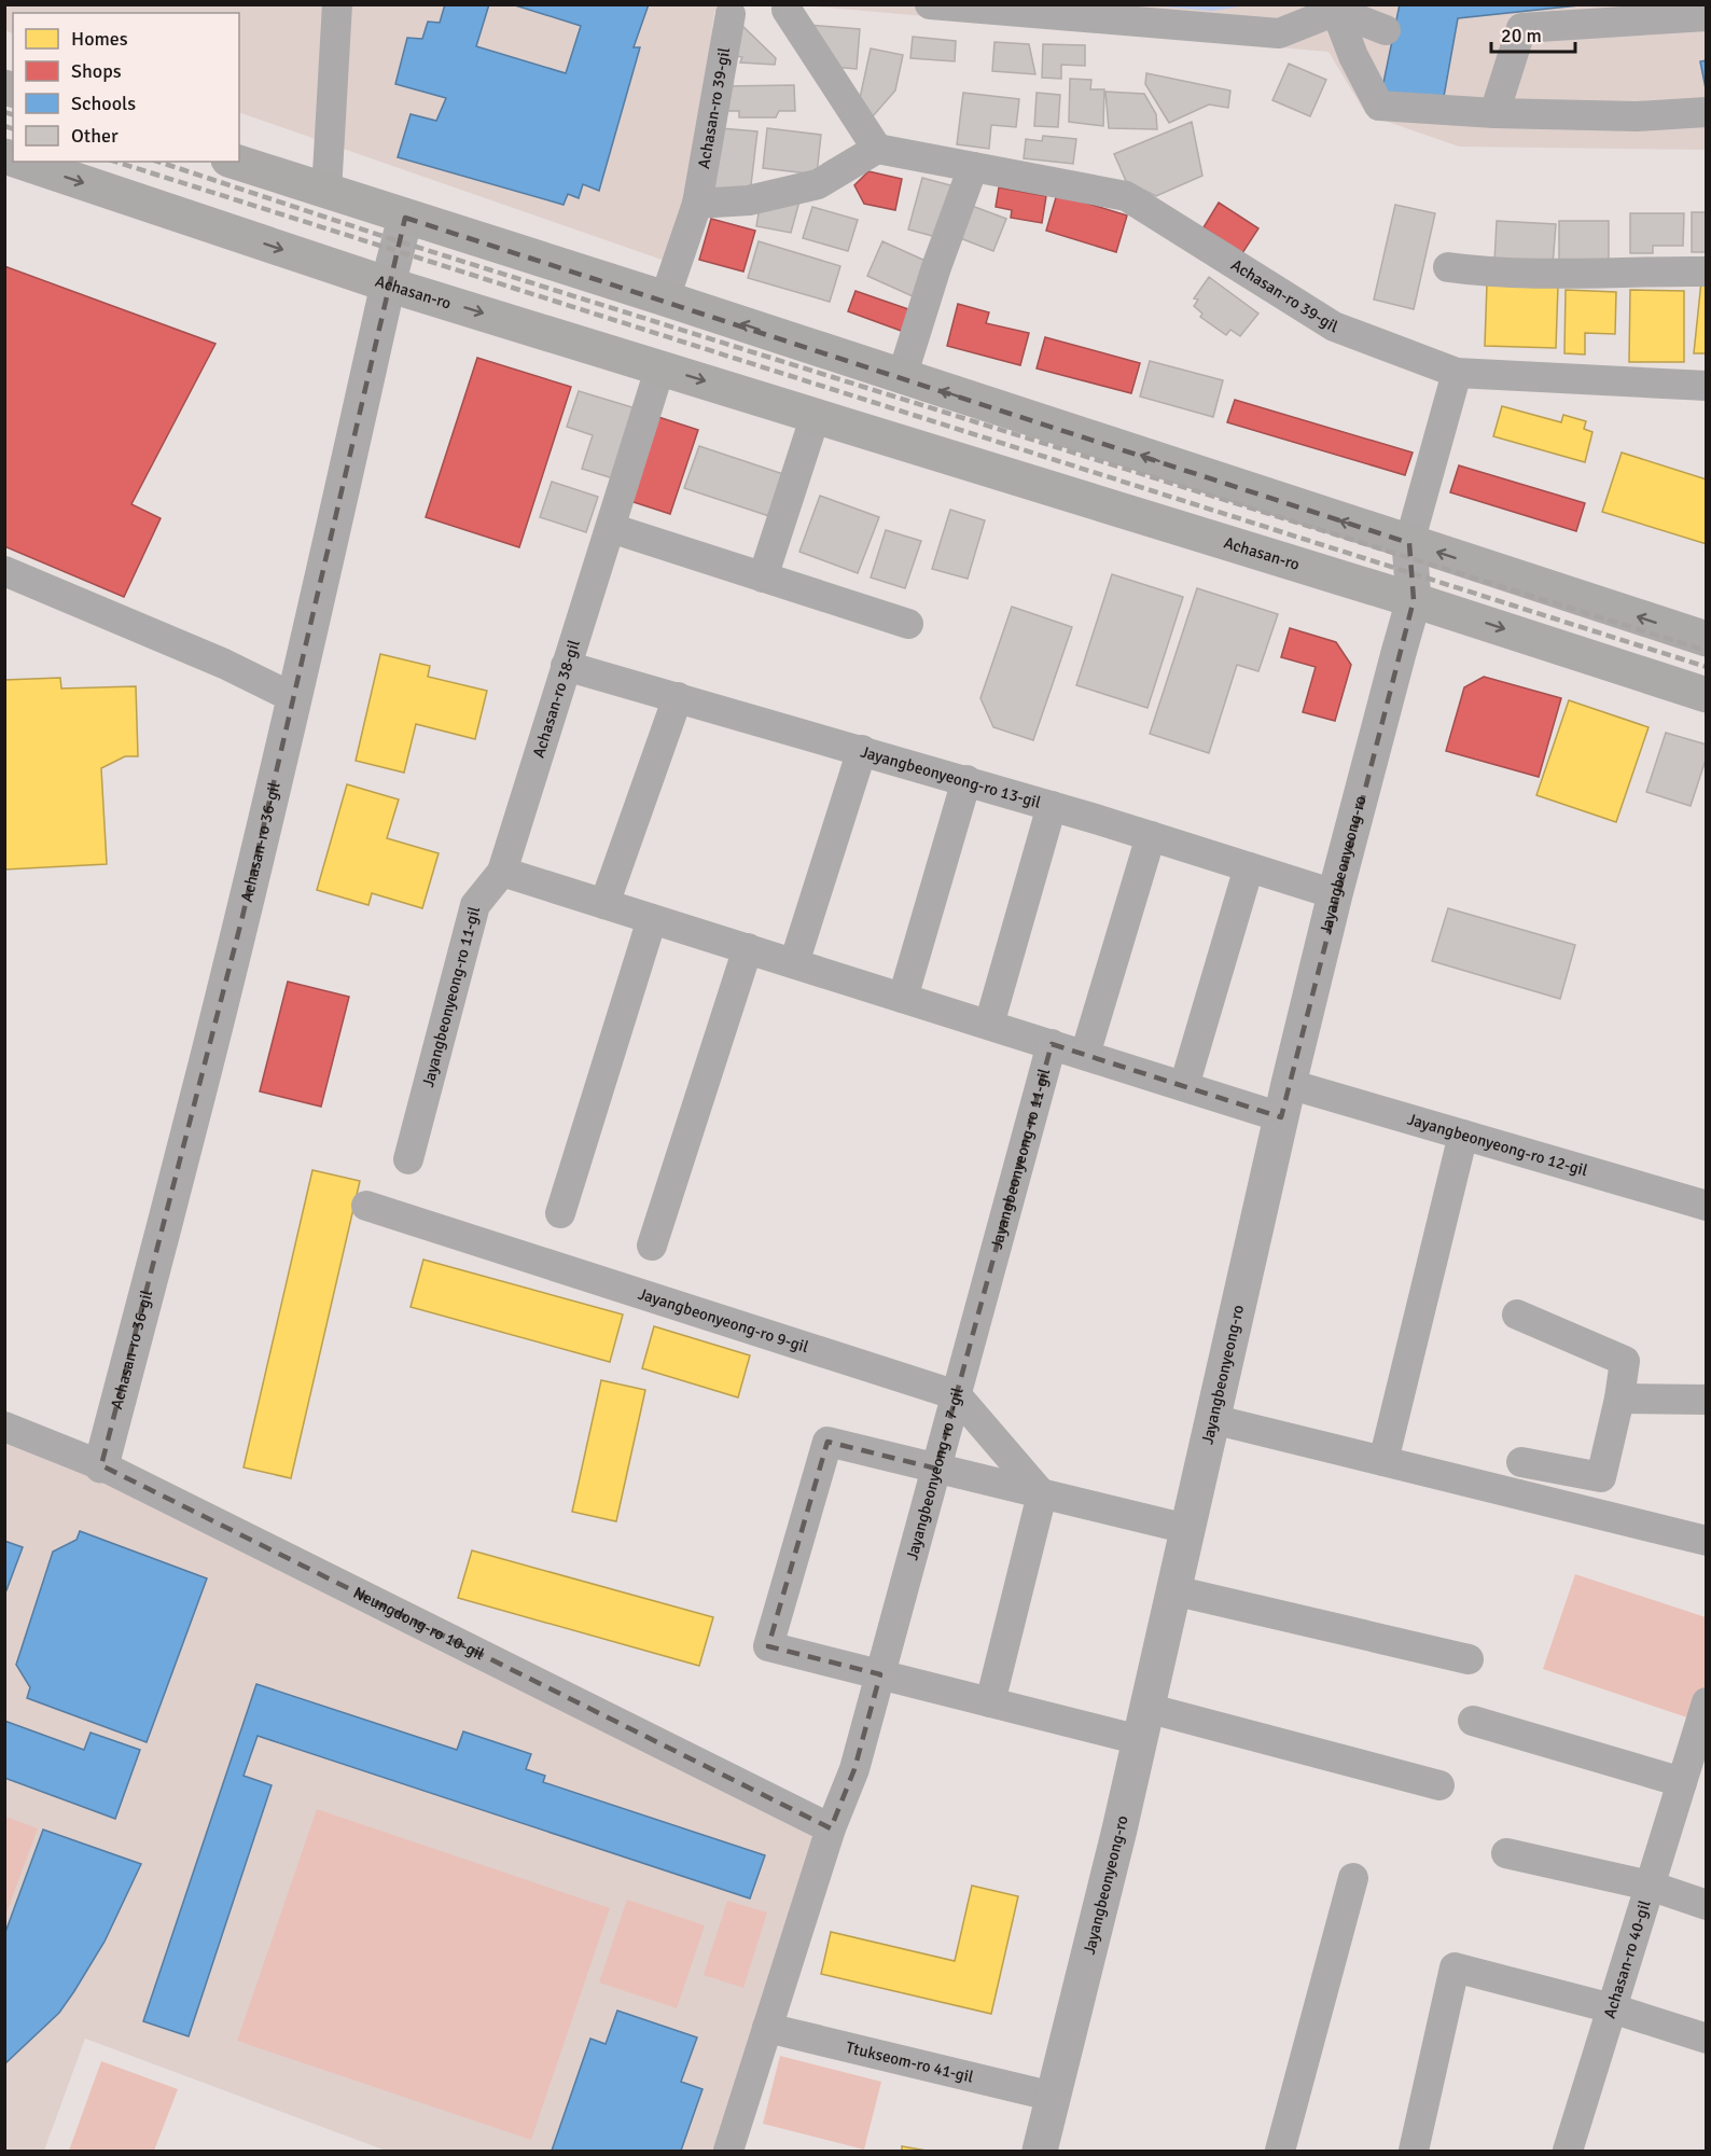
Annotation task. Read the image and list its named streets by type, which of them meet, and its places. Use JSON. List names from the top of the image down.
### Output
{
  "streets": {
    "main road": ["Achasan-ro"],
    "street": [
      "Achasan-ro 39-gil",
      "Achasan-ro 38-gil",
      "Jayangbeonyeong-ro 13-gil",
      "Achasan-ro 36-gil",
      "Jayangbeonyeong-ro",
      "Jayangbeonyeong-ro 11-gil",
      "Jayangbeonyeong-ro 12-gil",
      "Jayangbeonyeong-ro 9-gil",
      "Jayangbeonyeong-ro 7-gil",
      "Neungdong-ro 10-gil",
      "Achasan-ro 40-gil",
      "Ttukseom-ro 41-gil"
    ]
  },
  "crossings": [
    ["Achasan-ro", "Achasan-ro 38-gil"],
    ["Achasan-ro", "Achasan-ro 36-gil"],
    ["Achasan-ro", "Jayangbeonyeong-ro"],
    ["Achasan-ro 38-gil", "Jayangbeonyeong-ro 13-gil"],
    ["Achasan-ro 38-gil", "Jayangbeonyeong-ro 11-gil"],
    ["Jayangbeonyeong-ro 13-gil", "Jayangbeonyeong-ro"],
    ["Achasan-ro 36-gil", "Neungdong-ro 10-gil"],
    ["Jayangbeonyeong-ro", "Jayangbeonyeong-ro 12-gil"],
    ["Jayangbeonyeong-ro", "Ttukseom-ro 41-gil"],
    ["Jayangbeonyeong-ro 11-gil", "Jayangbeonyeong-ro 7-gil"],
    ["Jayangbeonyeong-ro 9-gil", "Jayangbeonyeong-ro 7-gil"],
    ["Jayangbeonyeong-ro 7-gil", "Neungdong-ro 10-gil"]
  ],
  "legend": [
    "Homes",
    "Shops",
    "Schools",
    "Other"
  ],
  "scale_bar": "20 m"
}
